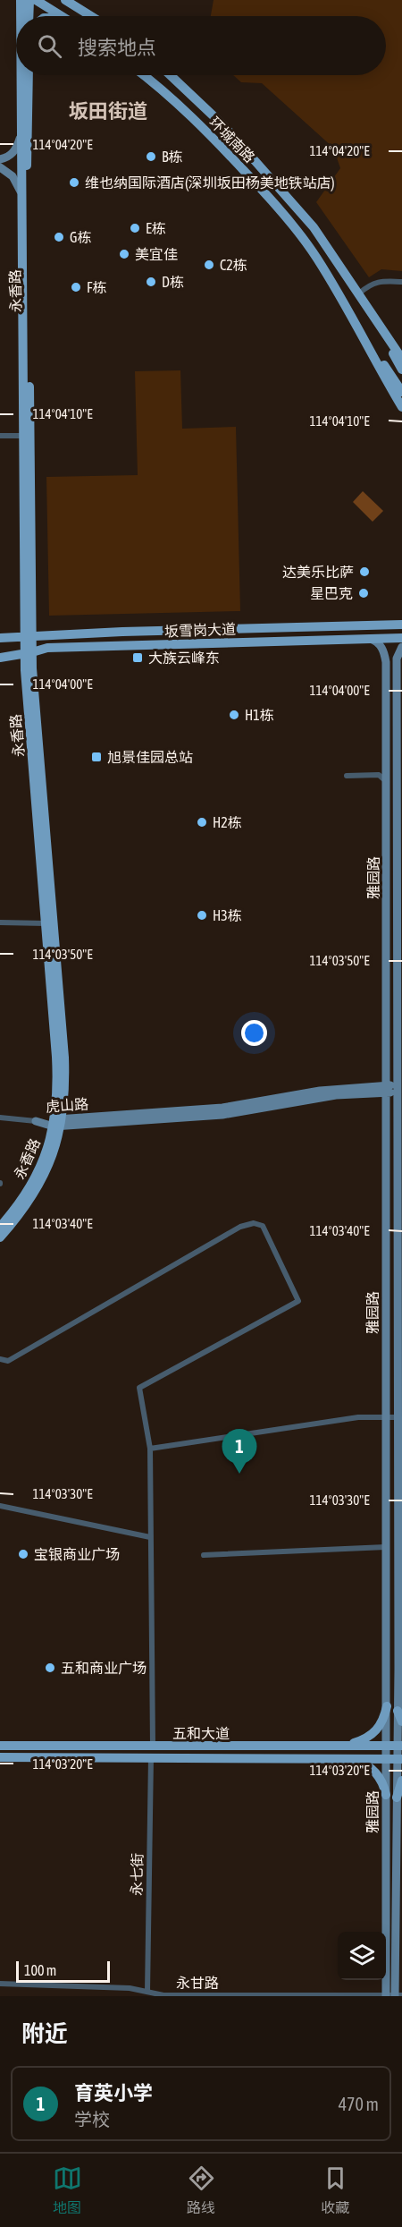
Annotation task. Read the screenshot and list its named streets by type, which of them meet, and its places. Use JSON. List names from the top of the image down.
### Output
{
  "streets": {
    "main road": [
      "环城南路",
      "永香路",
      "坂雪岗大道",
      "雅园路",
      "虎山路",
      "五和大道"
    ],
    "street": ["永七街", "永甘路"]
  },
  "crossings": [
    ["永香路", "坂雪岗大道"],
    ["永香路", "虎山路"],
    ["坂雪岗大道", "雅园路"],
    ["雅园路", "虎山路"],
    ["雅园路", "五和大道"],
    ["雅园路", "永甘路"],
    ["五和大道", "永七街"],
    ["永七街", "永甘路"]
  ],
  "districts": ["坂田街道"],
  "places": {
    "other": [
      "B栋",
      "维也纳国际酒店(深圳坂田杨美地铁站店)",
      "E栋",
      "G栋",
      "美宜佳",
      "C2栋",
      "D栋",
      "F栋",
      "达美乐比萨",
      "星巴克",
      "H1栋",
      "H2栋",
      "H3栋",
      "宝银商业广场",
      "五和商业广场"
    ],
    "transit": ["大族云峰东", "旭景佳园总站"]
  },
  "scale_bar": "100 m",
  "page": {
    "search": "搜索地点",
    "pins": "1",
    "scale": "100 m",
    "heading": "附近",
    "list": [
      {
        "mark": "1",
        "name": "育英小学",
        "note": "学校",
        "value": "470 m"
      }
    ],
    "nav": ["地图", "路线", "收藏"]
  },
  "coordinates": [
    "114°04'20\"E",
    "114°04'10\"E",
    "114°04'00\"E",
    "114°03'50\"E",
    "114°03'40\"E",
    "114°03'30\"E",
    "114°03'20\"E"
  ]
}
